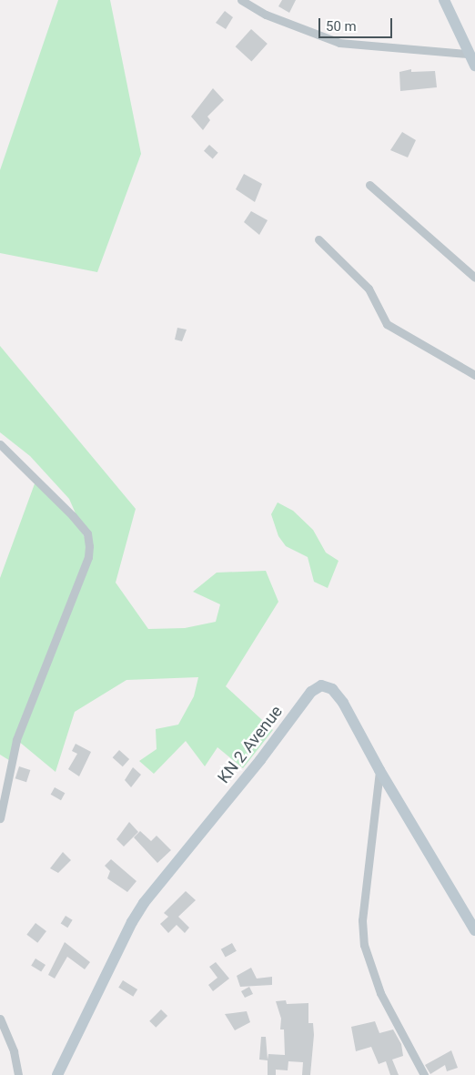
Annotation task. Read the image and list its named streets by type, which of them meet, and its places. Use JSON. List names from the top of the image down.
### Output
{
  "streets": {
    "main road": ["KN 2 Avenue"]
  },
  "scale_bar": "50 m"
}
